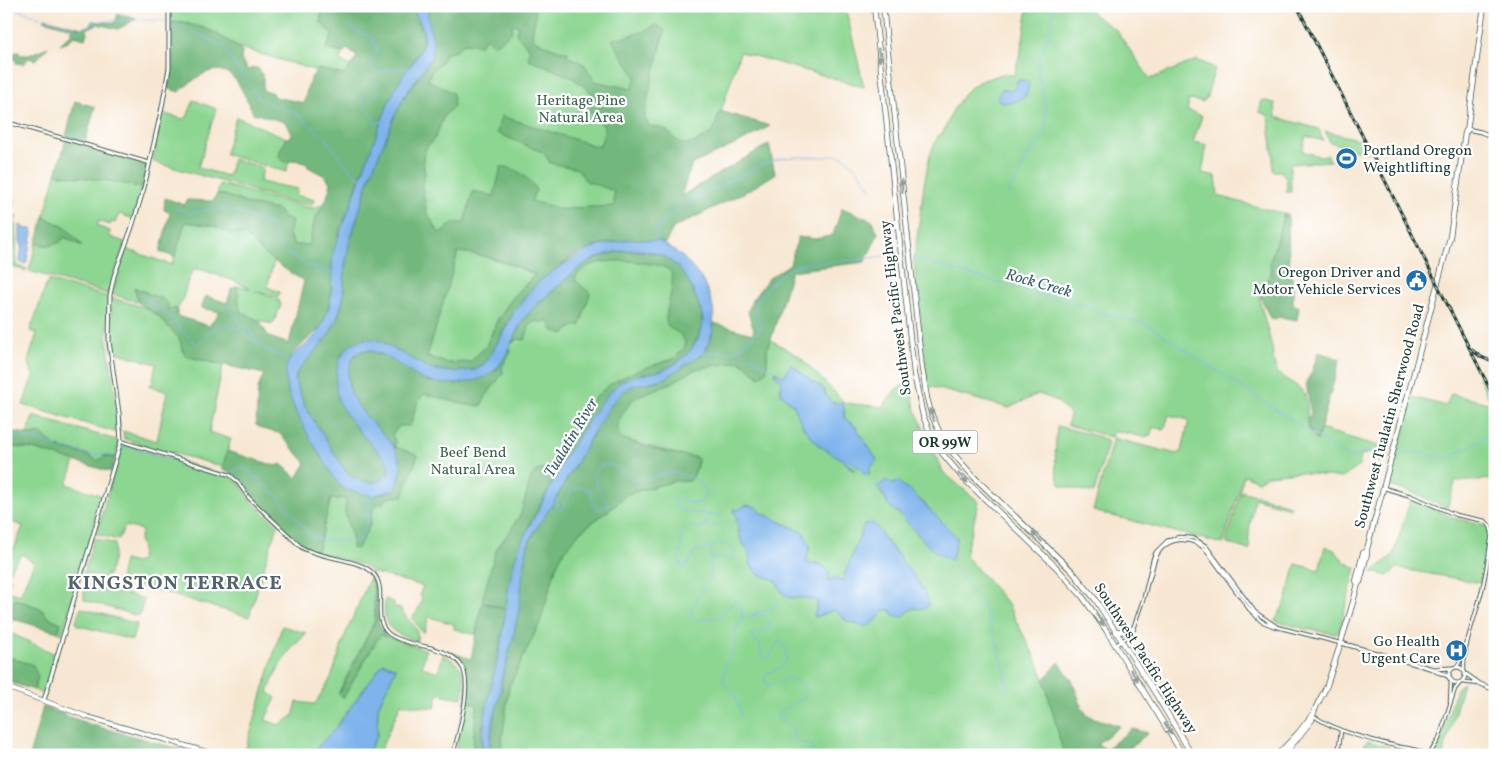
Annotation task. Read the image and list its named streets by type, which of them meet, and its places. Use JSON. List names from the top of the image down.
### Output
{
  "streets": {
    "highway": ["Southwest Pacific Highway", "Southwest Tualatin Sherwood Road", "OR 99W"]
  },
  "districts": ["KINGSTON TERRACE"],
  "water": ["Rock Creek", "Tualatin River"],
  "parks": ["Heritage Pine Natural Area", "Beef Bend Natural Area"],
  "places": {
    "sports": ["Portland Oregon Weightlifting"],
    "public building": ["Oregon Driver and Motor Vehicle Services"],
    "hospital": ["Go Health Urgent Care"]
  }
}
